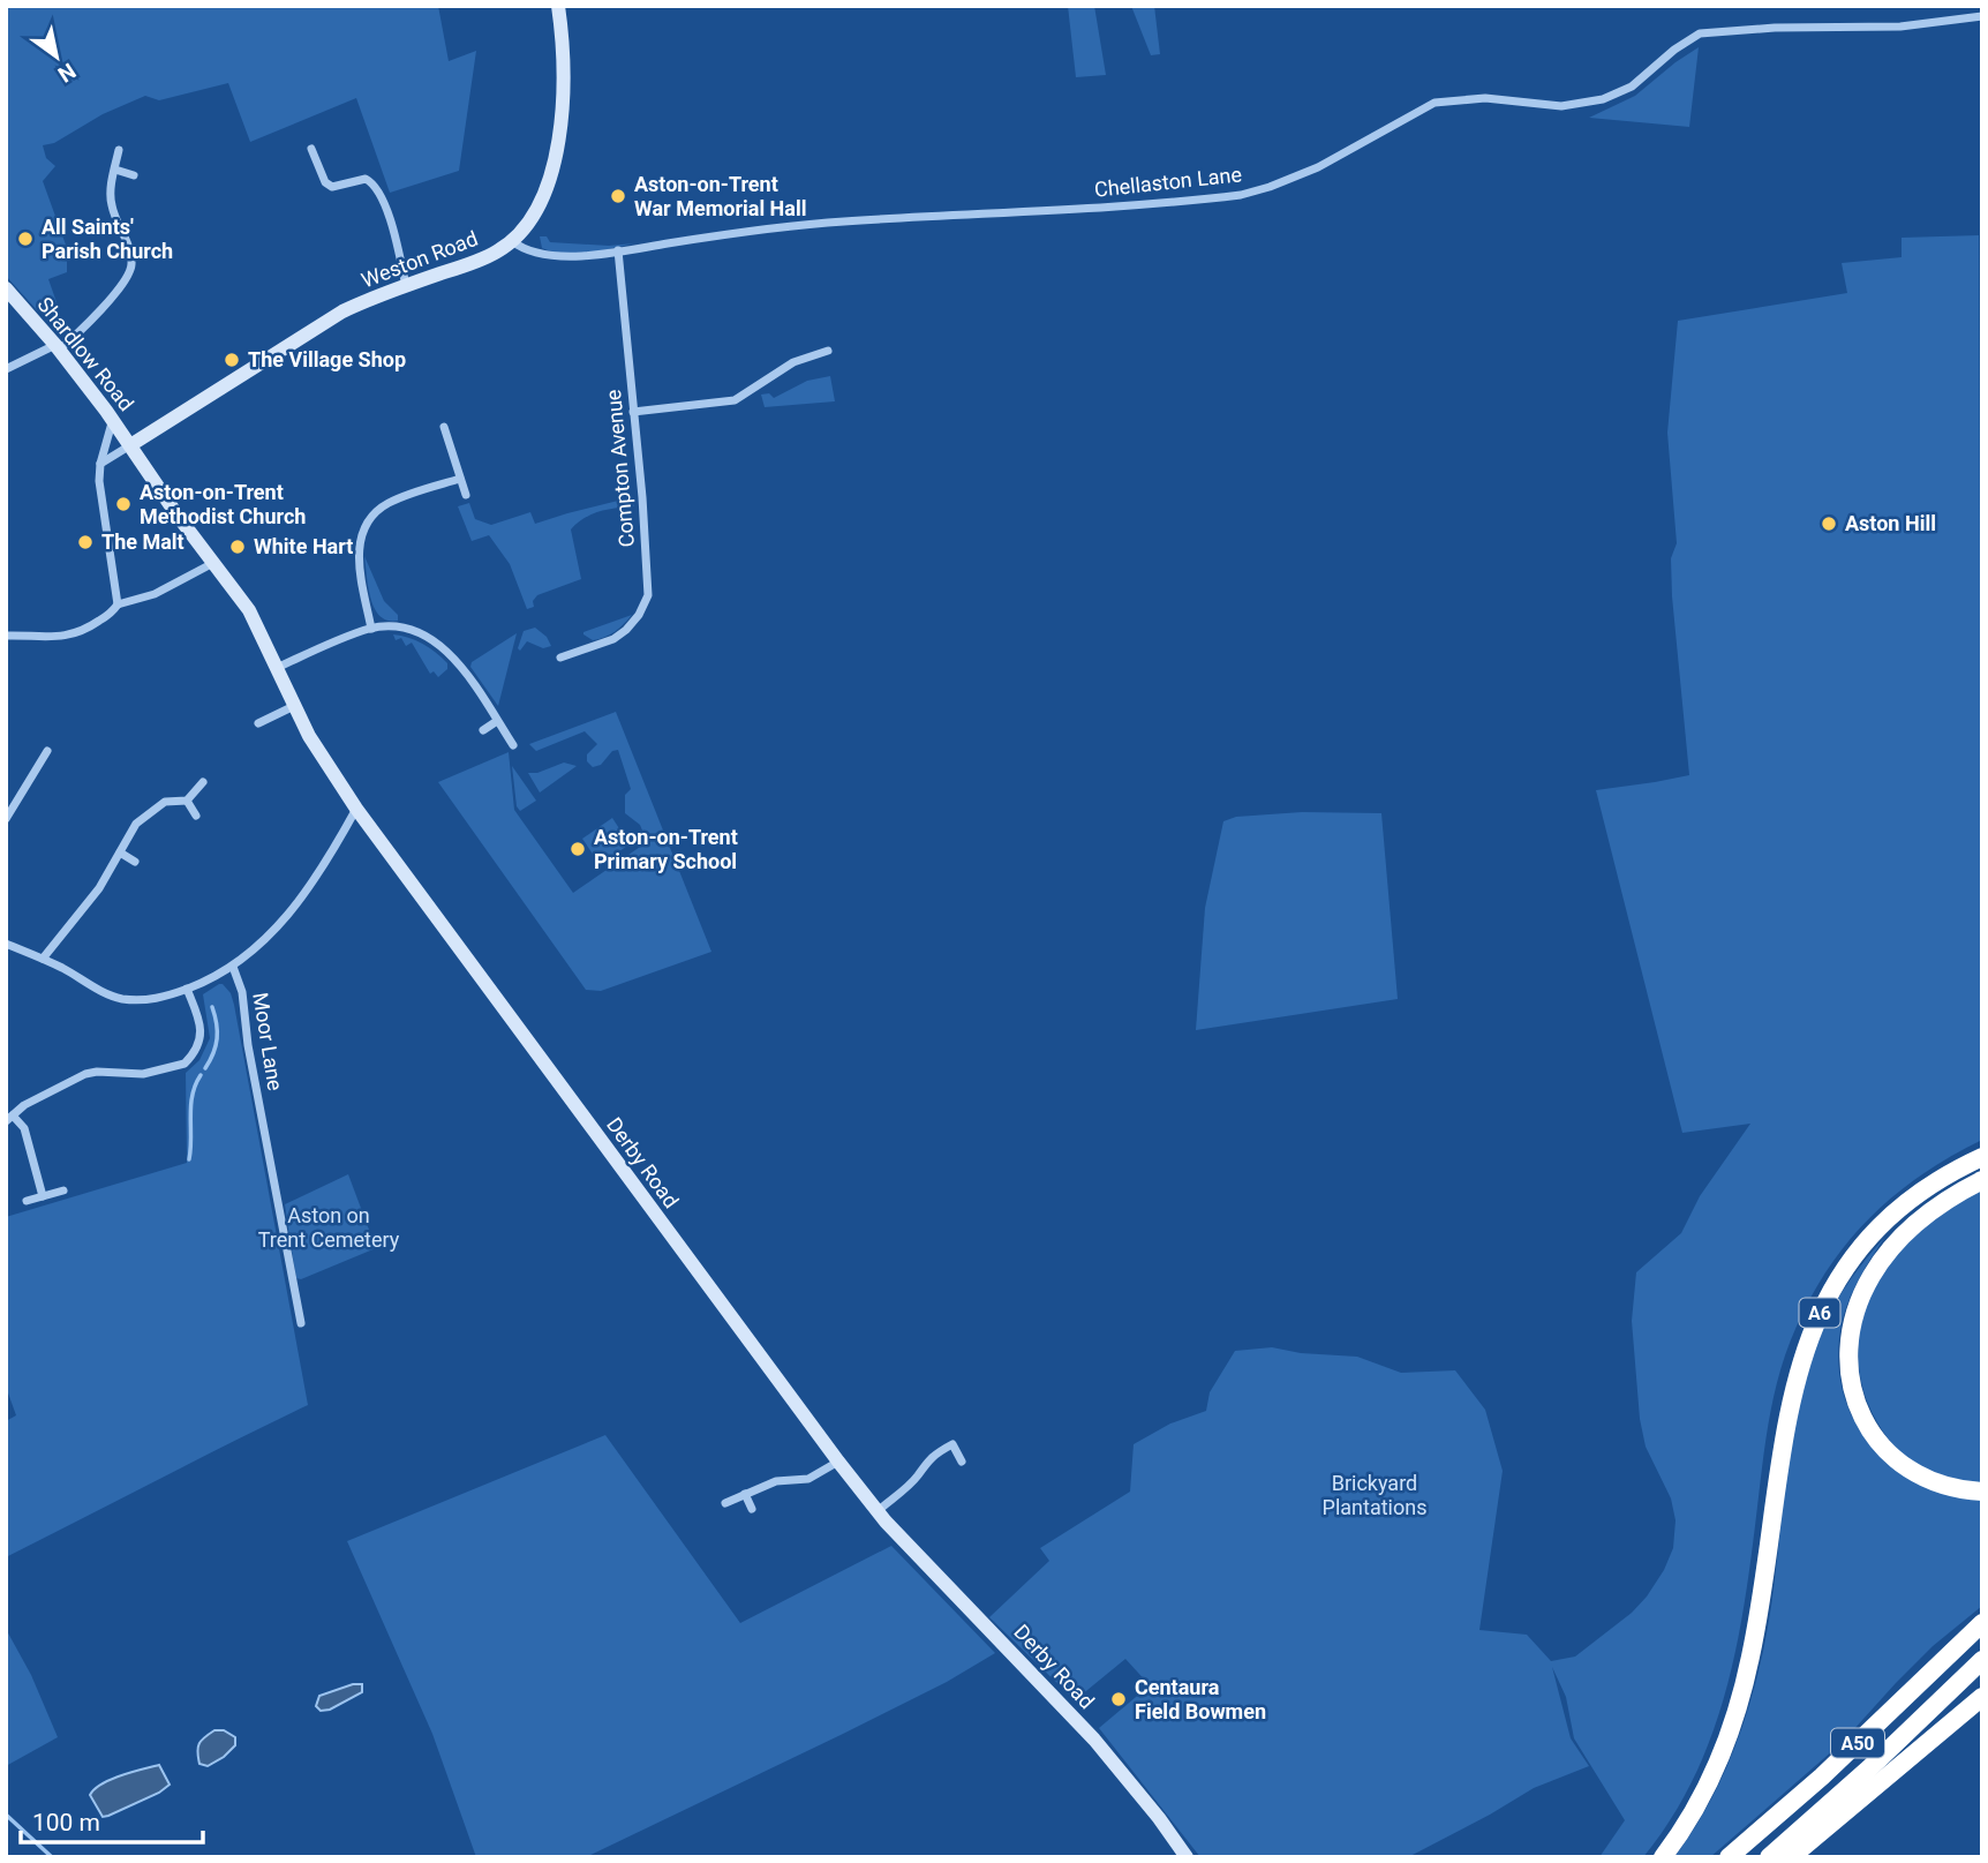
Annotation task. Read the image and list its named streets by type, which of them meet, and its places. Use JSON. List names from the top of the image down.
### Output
{
  "streets": {
    "highway": ["A6", "A50"],
    "street": [
      "Chellaston Lane",
      "Weston Road",
      "Shardlow Road",
      "Compton Avenue",
      "Moor Lane",
      "Derby Road"
    ]
  },
  "crossings": [
    ["Chellaston Lane", "Weston Road"],
    ["Chellaston Lane", "Compton Avenue"],
    ["Weston Road", "Shardlow Road"],
    ["Weston Road", "Derby Road"],
    ["Shardlow Road", "Derby Road"]
  ],
  "parks": ["Aston on Trent Cemetery", "Brickyard Plantations"],
  "places": [
    "Aston-on-Trent War Memorial Hall",
    "All Saints' Parish Church",
    "The Village Shop",
    "Aston-on-Trent Methodist Church",
    "Aston Hill",
    "The Malt",
    "White Hart",
    "Aston-on-Trent Primary School",
    "Centaura Field Bowmen"
  ],
  "scale_bar": "100 m",
  "north": "bottom right"
}
